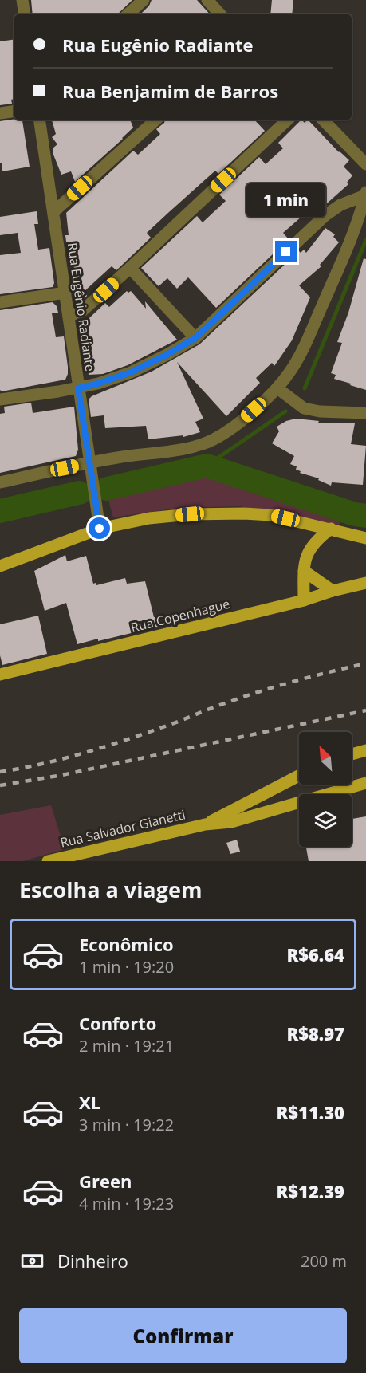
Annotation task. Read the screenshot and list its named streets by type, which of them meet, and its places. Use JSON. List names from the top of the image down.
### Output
{
  "streets": {
    "main road": ["Rua Copenhague", "Rua Salvador Gianetti"],
    "street": ["Rua Eugênio Radiante"]
  },
  "north": "top left",
  "page": {
    "banner": ["Rua Eugênio Radiante", "Rua Benjamim de Barros"],
    "bubble": "1 min",
    "heading": "Escolha a viagem",
    "list": [
      {
        "name": "Econômico",
        "note": "1 min · 19:20",
        "value": "R$6.64"
      },
      {
        "name": "Conforto",
        "note": "2 min · 19:21",
        "value": "R$8.97"
      },
      {
        "name": "XL",
        "note": "3 min · 19:22",
        "value": "R$11.30"
      },
      {
        "name": "Green",
        "note": "4 min · 19:23",
        "value": "R$12.39"
      }
    ],
    "pay": ["Dinheiro", "200 m"],
    "buttons": "Confirmar"
  }
}
